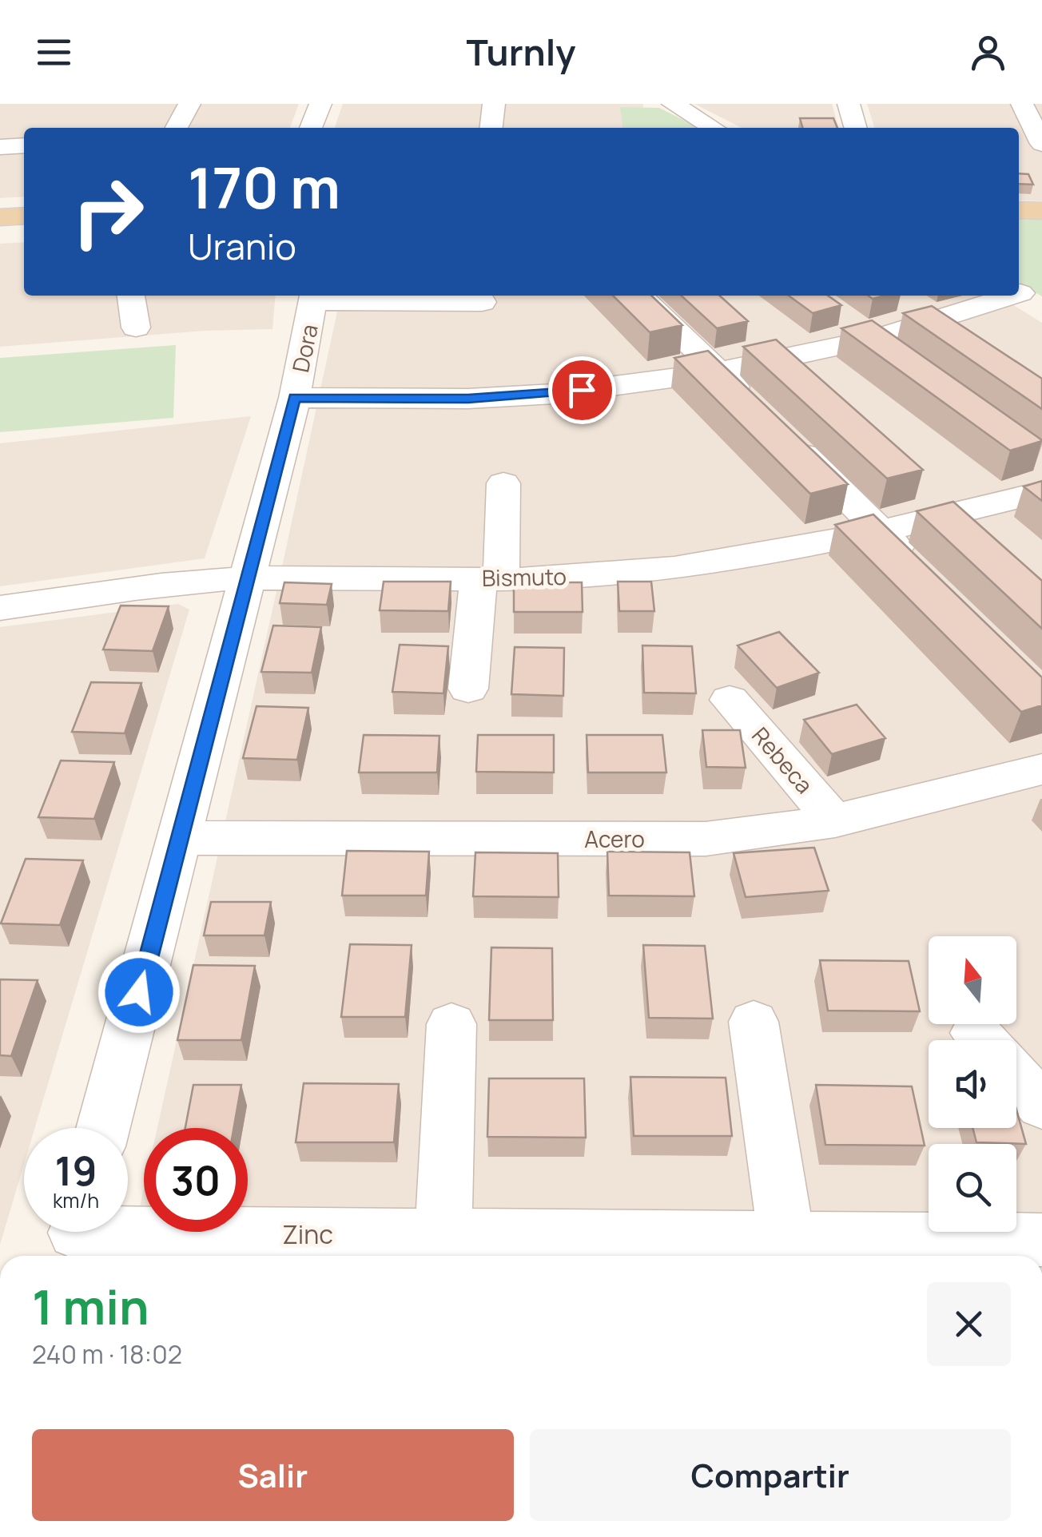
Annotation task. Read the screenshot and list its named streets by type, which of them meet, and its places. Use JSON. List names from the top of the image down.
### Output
{
  "streets": {
    "street": [
      "Dora",
      "Bismuto",
      "Rebeca",
      "Acero",
      "Zinc"
    ]
  },
  "crossings": [
    ["Dora", "Bismuto"],
    ["Dora", "Acero"],
    ["Rebeca", "Acero"]
  ],
  "north": "top",
  "page": {
    "header": "Turnly",
    "turn": ["170 m", "Uranio"],
    "speed": "19 km/h",
    "limit": "30",
    "heading": ["1 min", "240 m · 18:02"],
    "buttons": ["Salir", "Compartir"]
  }
}
